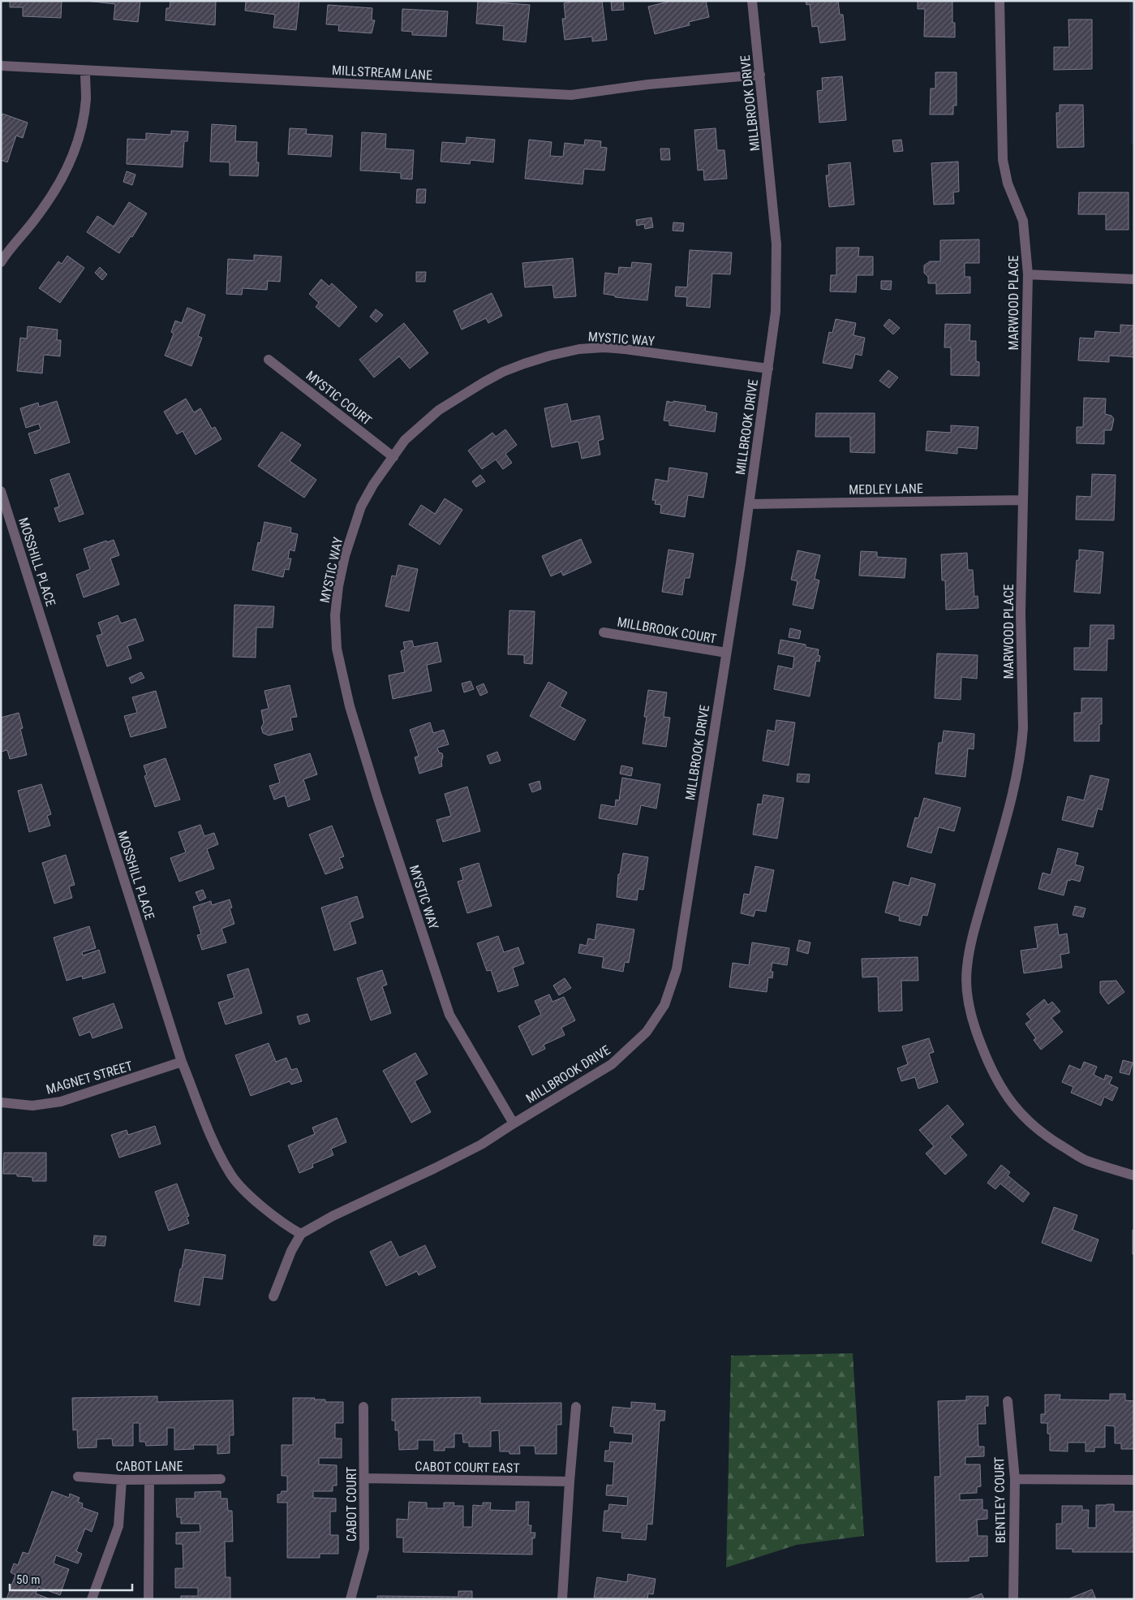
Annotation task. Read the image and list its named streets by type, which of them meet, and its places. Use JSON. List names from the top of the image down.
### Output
{
  "streets": {
    "street": [
      "MILLSTREAM LANE",
      "MILLBROOK DRIVE",
      "MARWOOD PLACE",
      "MYSTIC WAY",
      "MYSTIC COURT",
      "MEDLEY LANE",
      "MOSSHILL PLACE",
      "MILLBROOK COURT",
      "MAGNET STREET",
      "CABOT LANE",
      "CABOT COURT EAST",
      "BENTLEY COURT",
      "CABOT COURT"
    ]
  },
  "crossings": [
    ["MILLSTREAM LANE", "MILLBROOK DRIVE"],
    ["MILLBROOK DRIVE", "MYSTIC WAY"],
    ["MILLBROOK DRIVE", "MEDLEY LANE"],
    ["MILLBROOK DRIVE", "MOSSHILL PLACE"],
    ["MILLBROOK DRIVE", "MILLBROOK COURT"],
    ["MARWOOD PLACE", "MEDLEY LANE"],
    ["MYSTIC WAY", "MYSTIC COURT"],
    ["MOSSHILL PLACE", "MAGNET STREET"],
    ["CABOT COURT EAST", "CABOT COURT"]
  ],
  "scale_bar": "50 m"
}
